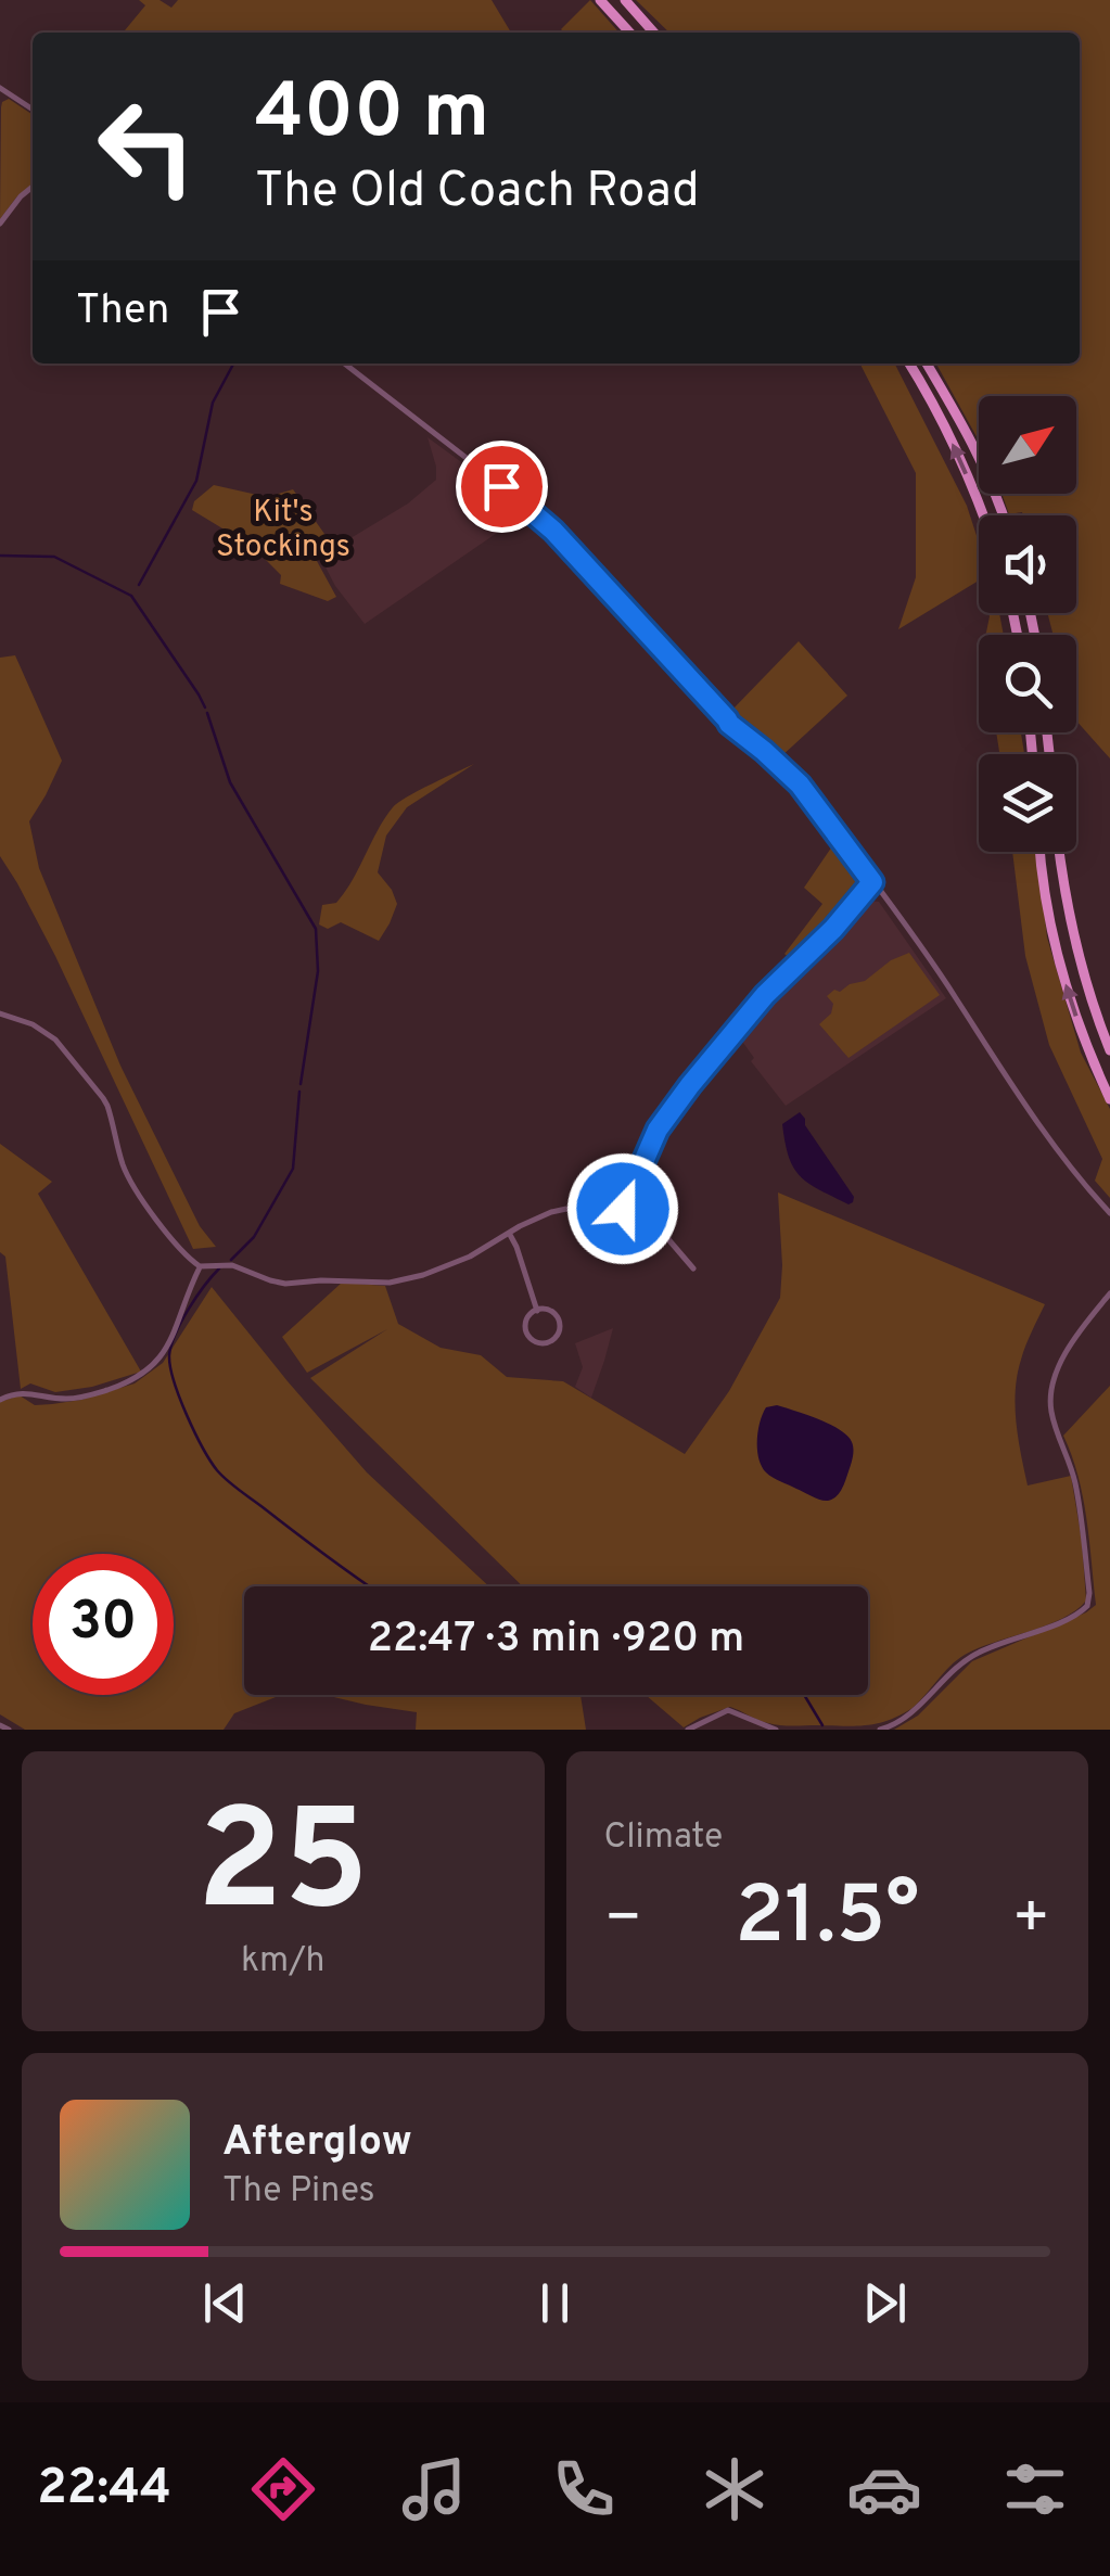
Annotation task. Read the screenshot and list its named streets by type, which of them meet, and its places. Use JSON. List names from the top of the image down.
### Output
{
  "parks": ["Kit's Stockings"],
  "north": "top right",
  "page": {
    "turn": ["400 m", "The Old Coach Road"],
    "then": "Then",
    "limit": "30",
    "trip": "22:47 · 3 min · 920 m",
    "tile": [
      ["25", "km/h"],
      "Climate"
    ],
    "heat": ["−", "21.5°", "+"],
    "song": ["Afterglow", "The Pines"],
    "tabs": "22:44"
  }
}
